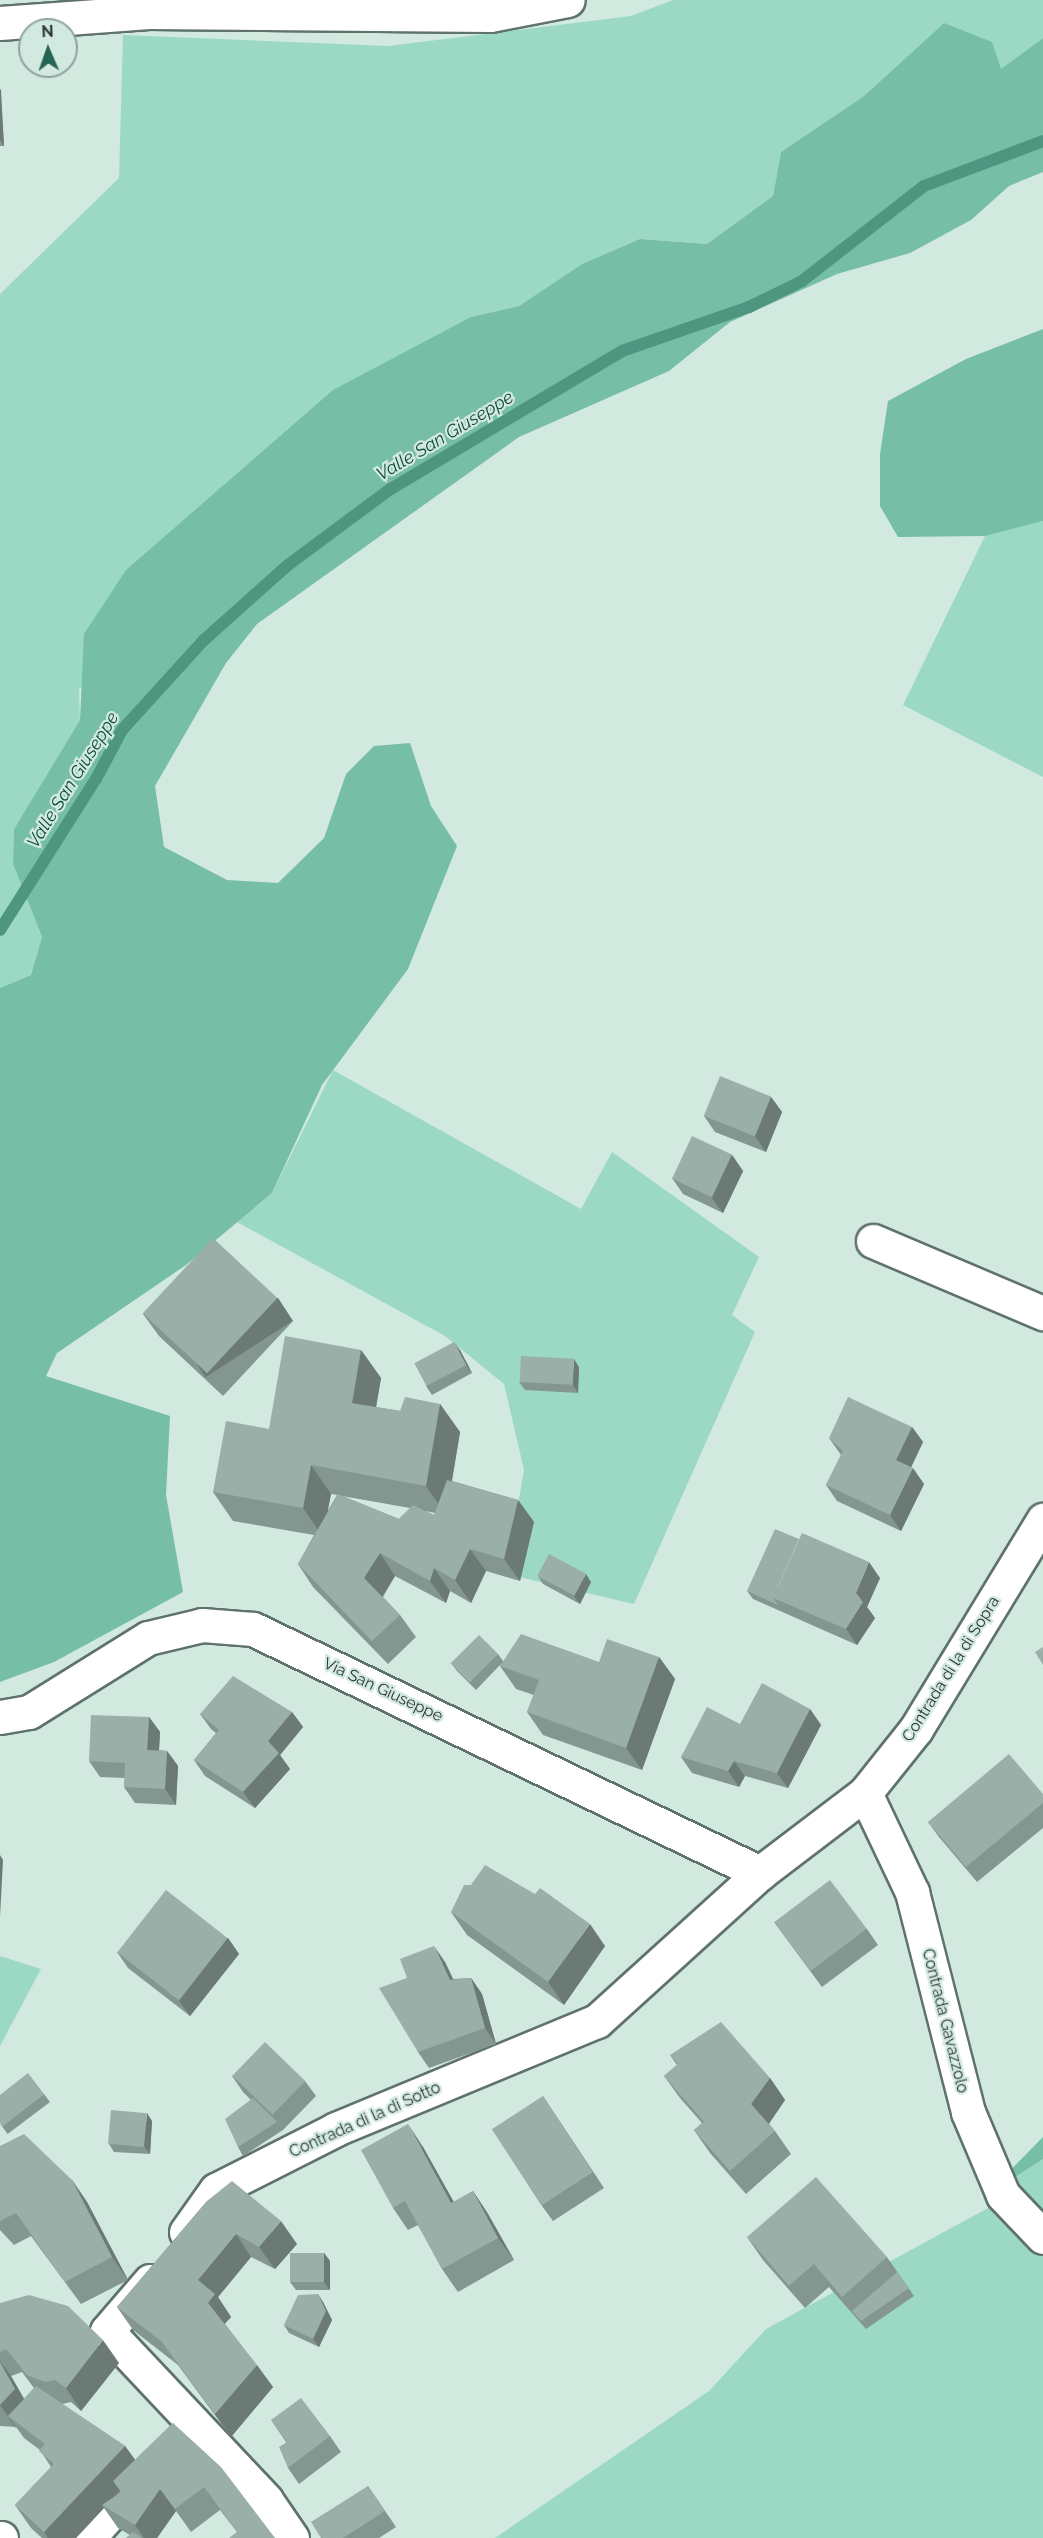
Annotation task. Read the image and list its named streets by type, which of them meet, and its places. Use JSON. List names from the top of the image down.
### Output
{
  "streets": {
    "street": [
      "Contrada di la di Sopra",
      "Via San Giuseppe",
      "Contrada Gavazzolo",
      "Contrada di la di Sotto"
    ]
  },
  "crossings": [
    ["Contrada di la di Sopra", "Via San Giuseppe"],
    ["Contrada di la di Sopra", "Contrada Gavazzolo"],
    ["Contrada di la di Sopra", "Contrada di la di Sotto"],
    ["Via San Giuseppe", "Contrada di la di Sotto"]
  ],
  "water": ["Valle San Giuseppe"],
  "north": "top"
}
